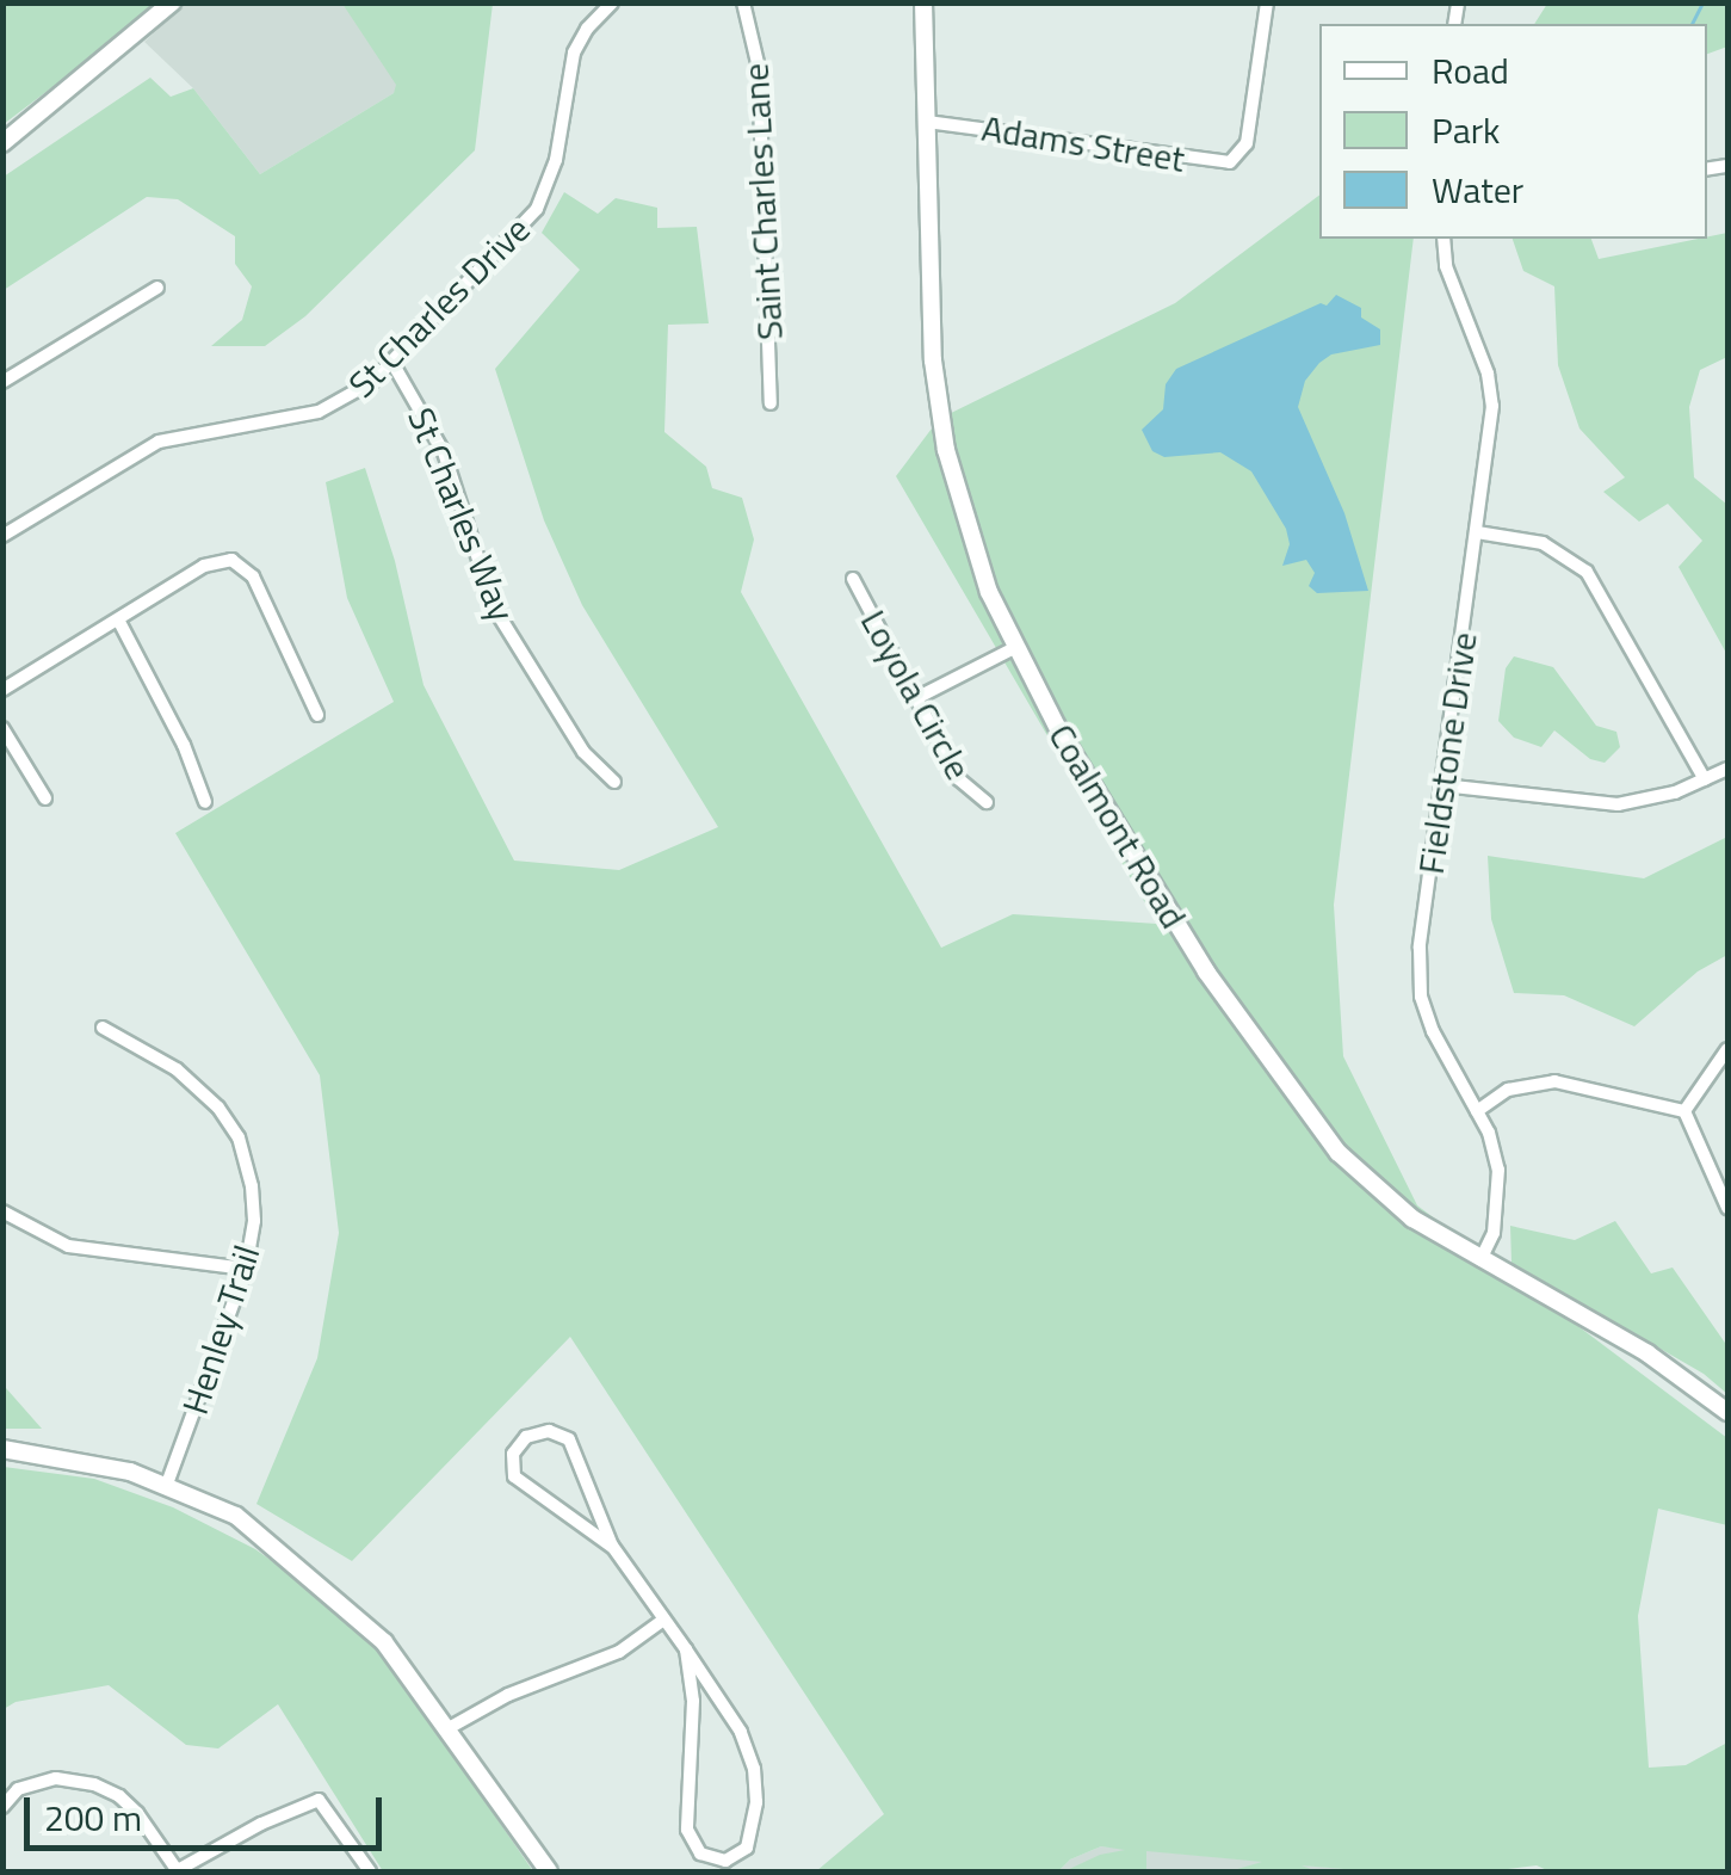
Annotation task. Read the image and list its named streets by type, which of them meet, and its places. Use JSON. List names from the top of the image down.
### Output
{
  "streets": {
    "street": [
      "Adams Street",
      "Saint Charles Lane",
      "St Charles Drive",
      "St Charles Way",
      "Loyola Circle",
      "Fieldstone Drive",
      "Coalmont Road",
      "Henley Trail"
    ]
  },
  "crossings": [
    ["Adams Street", "Coalmont Road"],
    ["St Charles Drive", "St Charles Way"],
    ["Fieldstone Drive", "Coalmont Road"]
  ],
  "legend": ["Road", "Park", "Water"],
  "scale_bar": "200 m"
}
